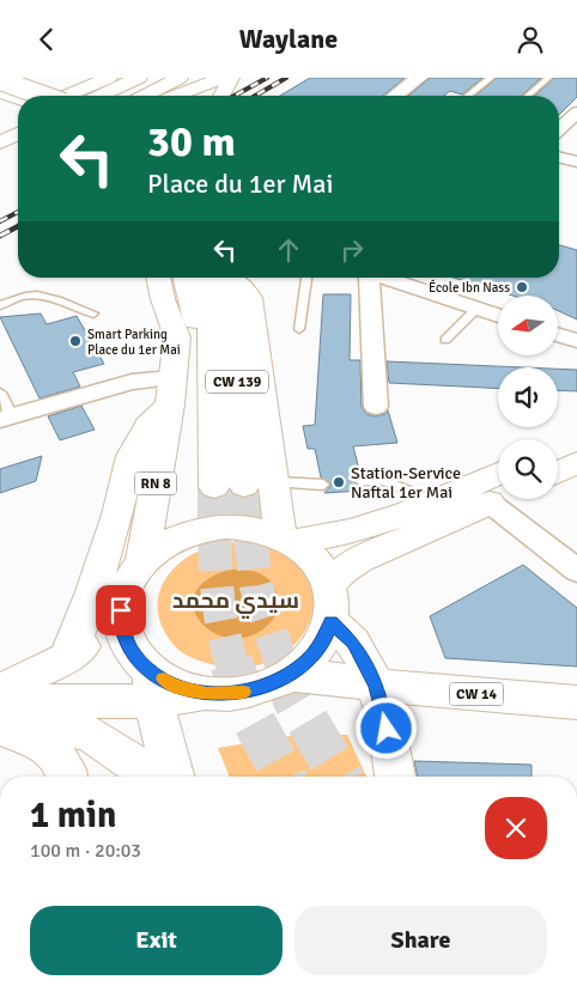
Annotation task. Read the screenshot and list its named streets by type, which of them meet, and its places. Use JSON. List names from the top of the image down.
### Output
{
  "streets": {
    "main road": ["CW 139", "RN 8", "CW 14"]
  },
  "crossings": [
    ["RN 8", "CW 14"]
  ],
  "districts": ["سيدي محمد"],
  "places": ["École Ibn Nass", "Smart Parking Place du 1er Mai", "Station-Service Naftal 1er Mai"],
  "north": "left",
  "page": {
    "header": "Waylane",
    "turn": ["30 m", "Place du 1er Mai"],
    "heading": ["1 min", "100 m · 20:03"],
    "buttons": ["Exit", "Share"]
  }
}
